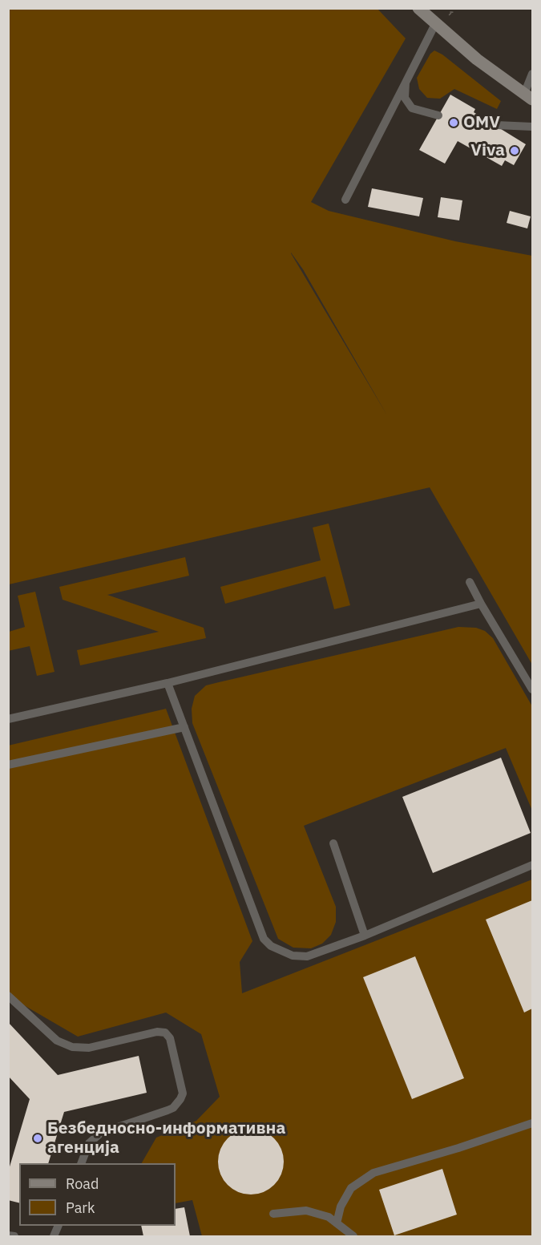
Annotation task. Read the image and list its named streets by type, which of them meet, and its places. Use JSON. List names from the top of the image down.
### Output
{
  "places": ["OMV", "Viva", "Безбедносно-информативна агенција"],
  "legend": ["Road", "Park"]
}
